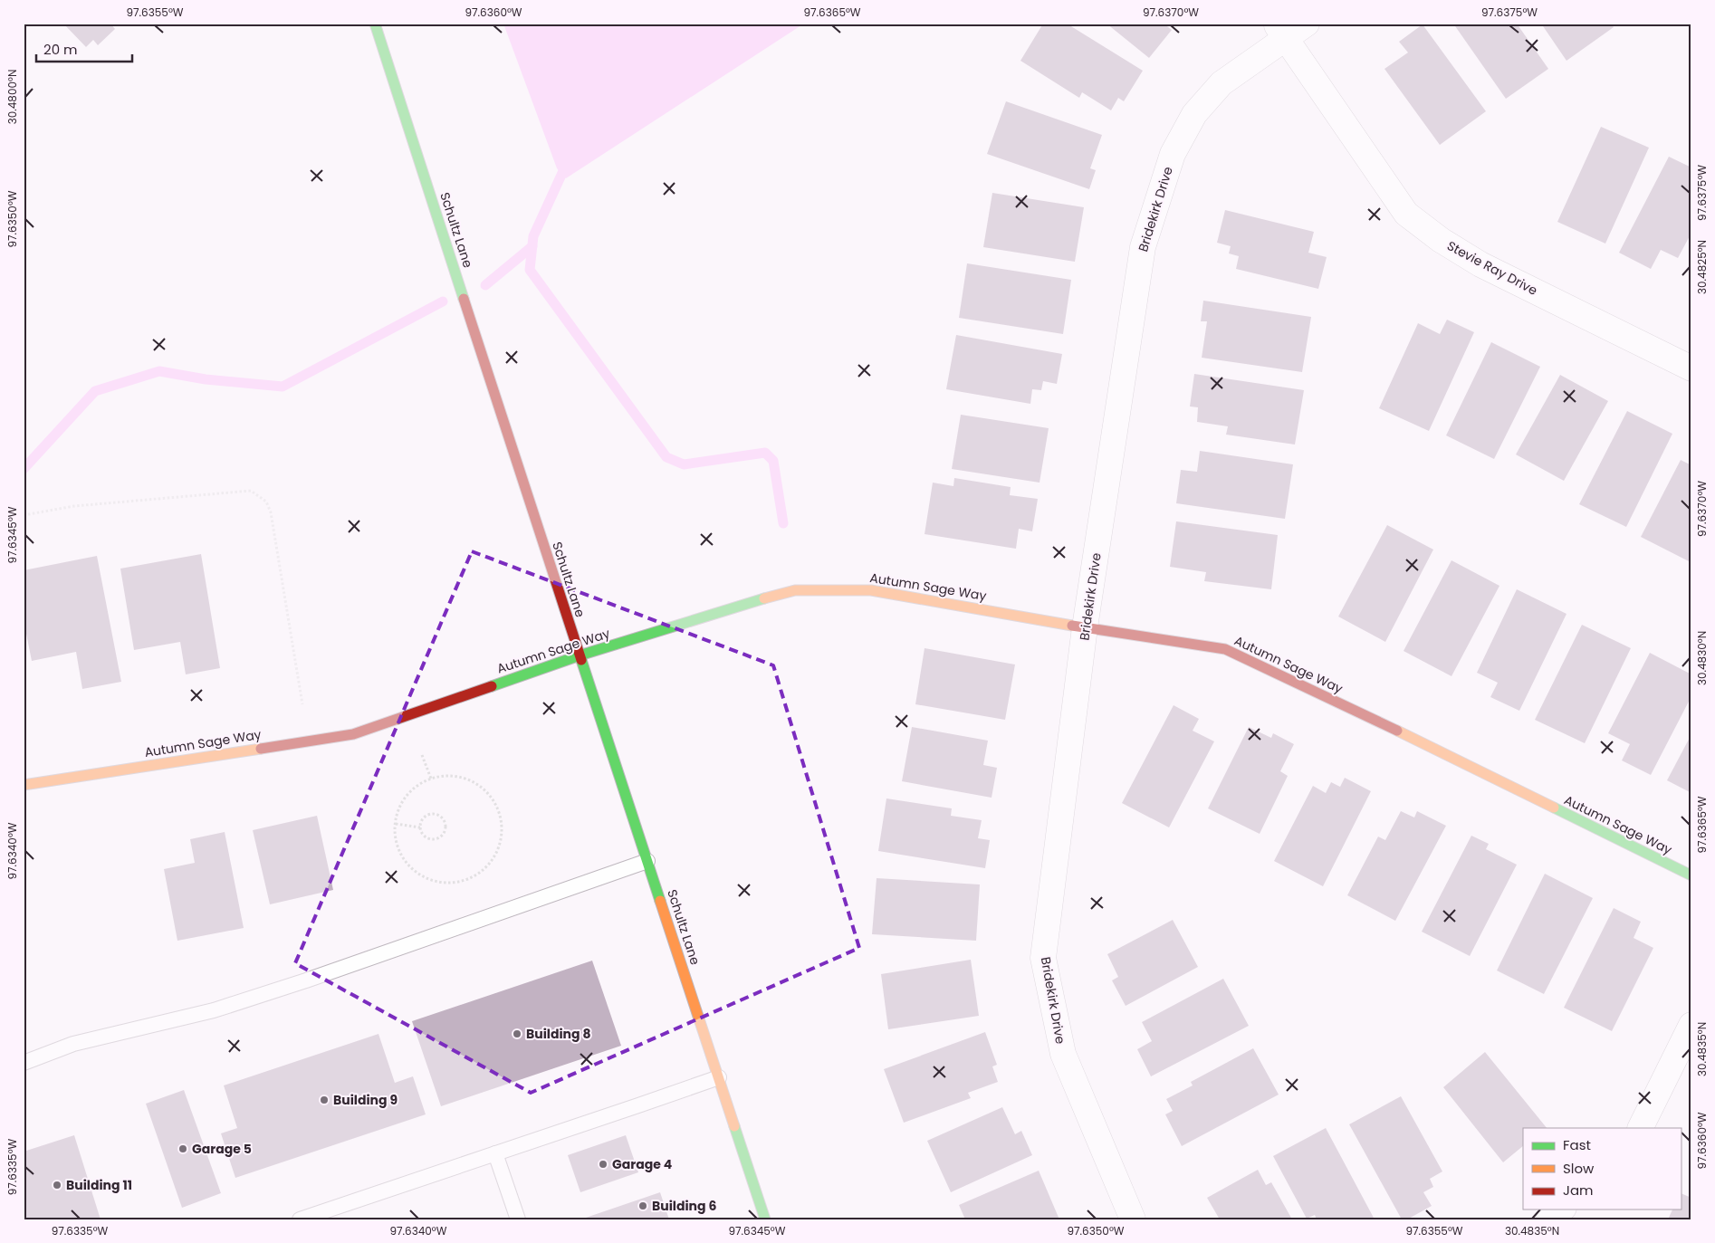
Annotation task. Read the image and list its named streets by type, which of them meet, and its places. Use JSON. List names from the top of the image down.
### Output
{
  "streets": {
    "street": [
      "Bridekirk Drive",
      "Schultz Lane",
      "Stevie Ray Drive",
      "Autumn Sage Way"
    ]
  },
  "crossings": [
    ["Bridekirk Drive", "Stevie Ray Drive"],
    ["Bridekirk Drive", "Autumn Sage Way"],
    ["Schultz Lane", "Autumn Sage Way"]
  ],
  "places": [
    "Building 8",
    "Building 9",
    "Garage 5",
    "Garage 4",
    "Building 11",
    "Building 6"
  ],
  "legend": ["Fast", "Slow", "Jam"],
  "scale_bar": "20 m",
  "coordinates": [
    "97.6355°W",
    "97.6360°W",
    "97.6365°W",
    "97.6370°W",
    "97.6375°W",
    "30.4800°N",
    "97.6350°W",
    "30.4825°N",
    "97.6345°W",
    "30.4830°N",
    "97.6340°W",
    "30.4835°N",
    "97.6335°W"
  ]
}
